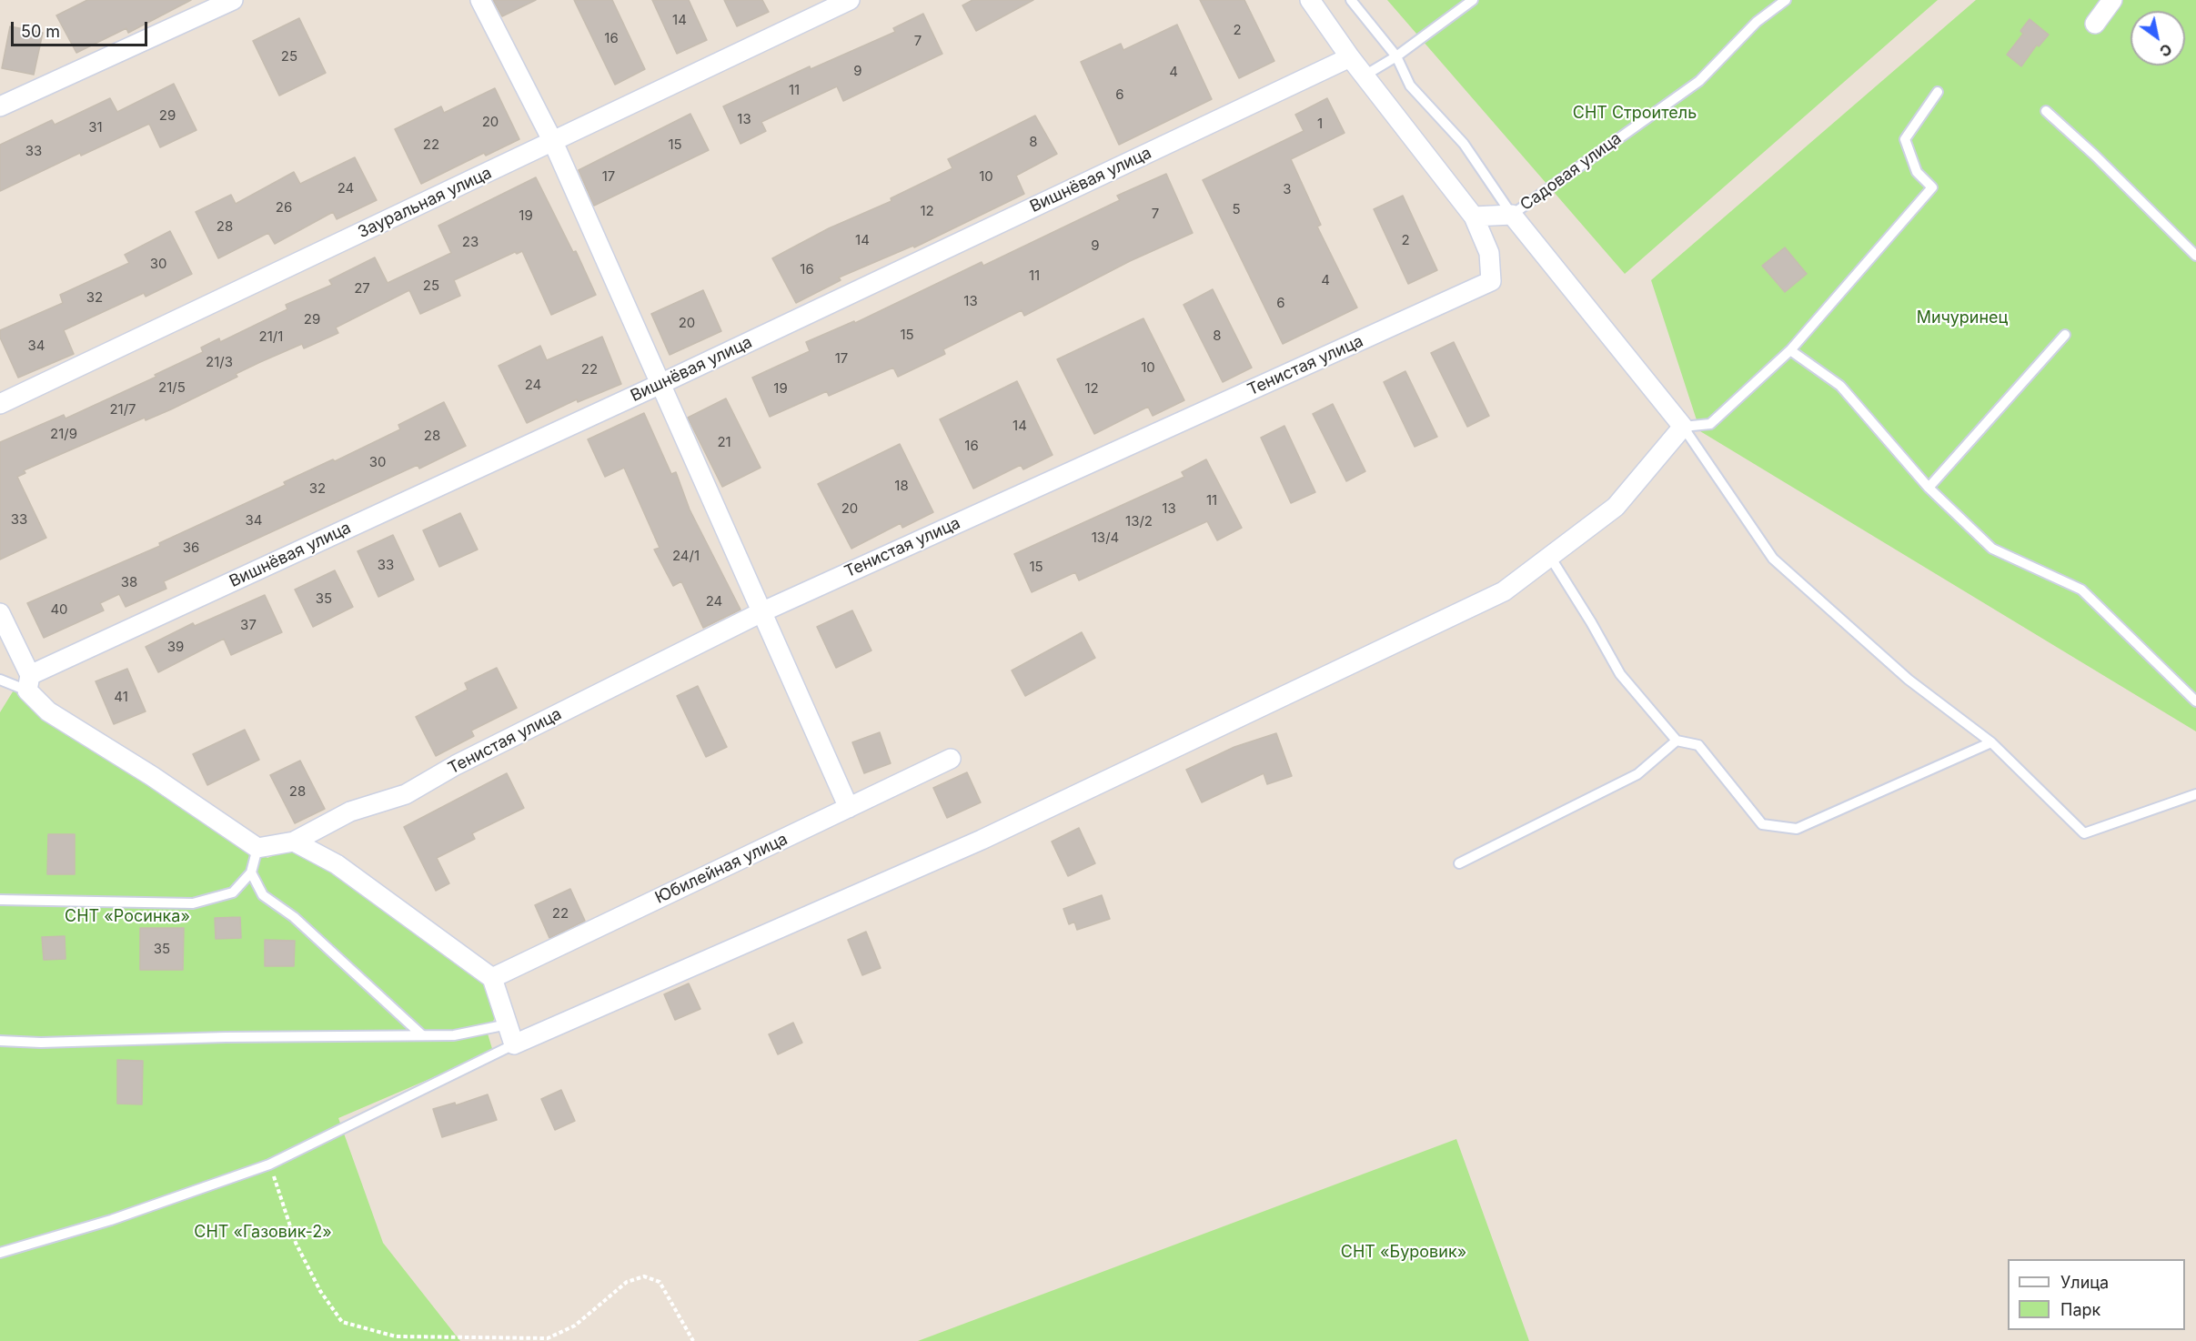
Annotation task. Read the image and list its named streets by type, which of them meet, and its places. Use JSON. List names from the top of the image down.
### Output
{
  "streets": {
    "street": [
      "Вишнёвая улица",
      "Зауральная улица",
      "Тенистая улица",
      "Юбилейная улица"
    ],
    "lane": ["Садовая улица"]
  },
  "parks": [
    "СНТ Строитель",
    "Мичуринец",
    "СНТ «Росинка»",
    "СНТ «Газовик-2»",
    "СНТ «Буровик»"
  ],
  "house_numbers": [
    "14",
    "2",
    "16",
    "7",
    "25",
    "9",
    "4",
    "11",
    "6",
    "29",
    "13",
    "20",
    "1",
    "31",
    "8",
    "22",
    "15",
    "33",
    "17",
    "10",
    "24",
    "3",
    "26",
    "5",
    "12",
    "7",
    "19",
    "28",
    "14",
    "2",
    "23",
    "9",
    "30",
    "16",
    "11",
    "4",
    "25",
    "27",
    "32",
    "13",
    "6",
    "29",
    "20",
    "15",
    "8",
    "21/1",
    "34",
    "17",
    "21/3",
    "10",
    "22",
    "24",
    "21/5",
    "19",
    "12",
    "21/7",
    "14",
    "21/9",
    "28",
    "21",
    "16",
    "30",
    "18",
    "32",
    "11",
    "20",
    "13",
    "33",
    "34",
    "13/2",
    "13/4",
    "36",
    "24/1",
    "33",
    "15",
    "38",
    "35",
    "24",
    "40",
    "37",
    "39",
    "41",
    "28",
    "22",
    "35"
  ],
  "legend": ["Улица", "Парк"],
  "scale_bar": "50 m",
  "north": "bottom right"
}
